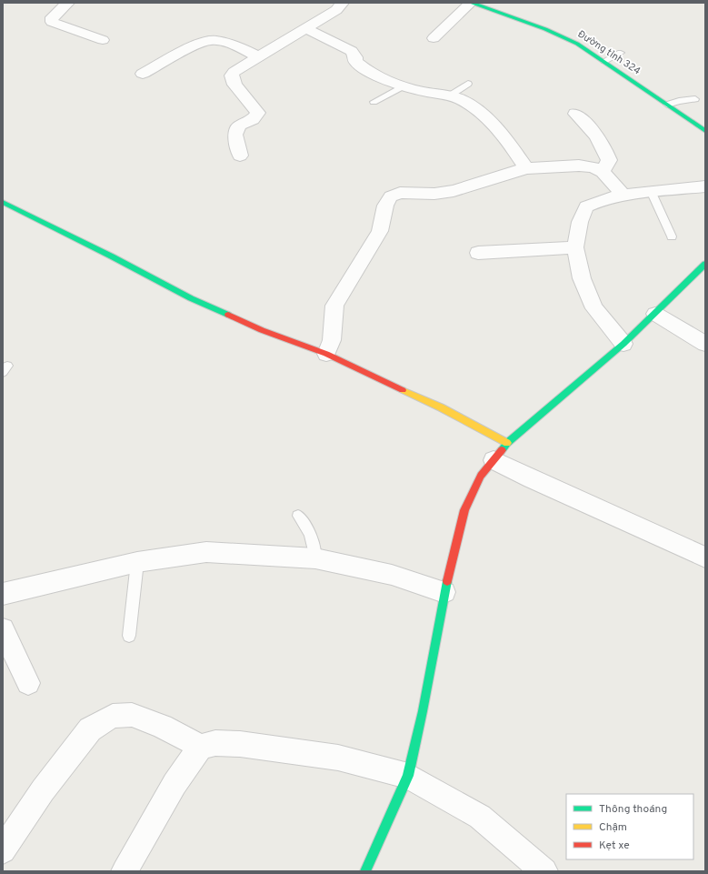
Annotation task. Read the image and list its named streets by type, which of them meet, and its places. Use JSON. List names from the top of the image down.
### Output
{
  "streets": {
    "street": ["Đường tỉnh 324"]
  },
  "legend": ["Thông thoáng", "Chậm", "Kẹt xe"]
}
